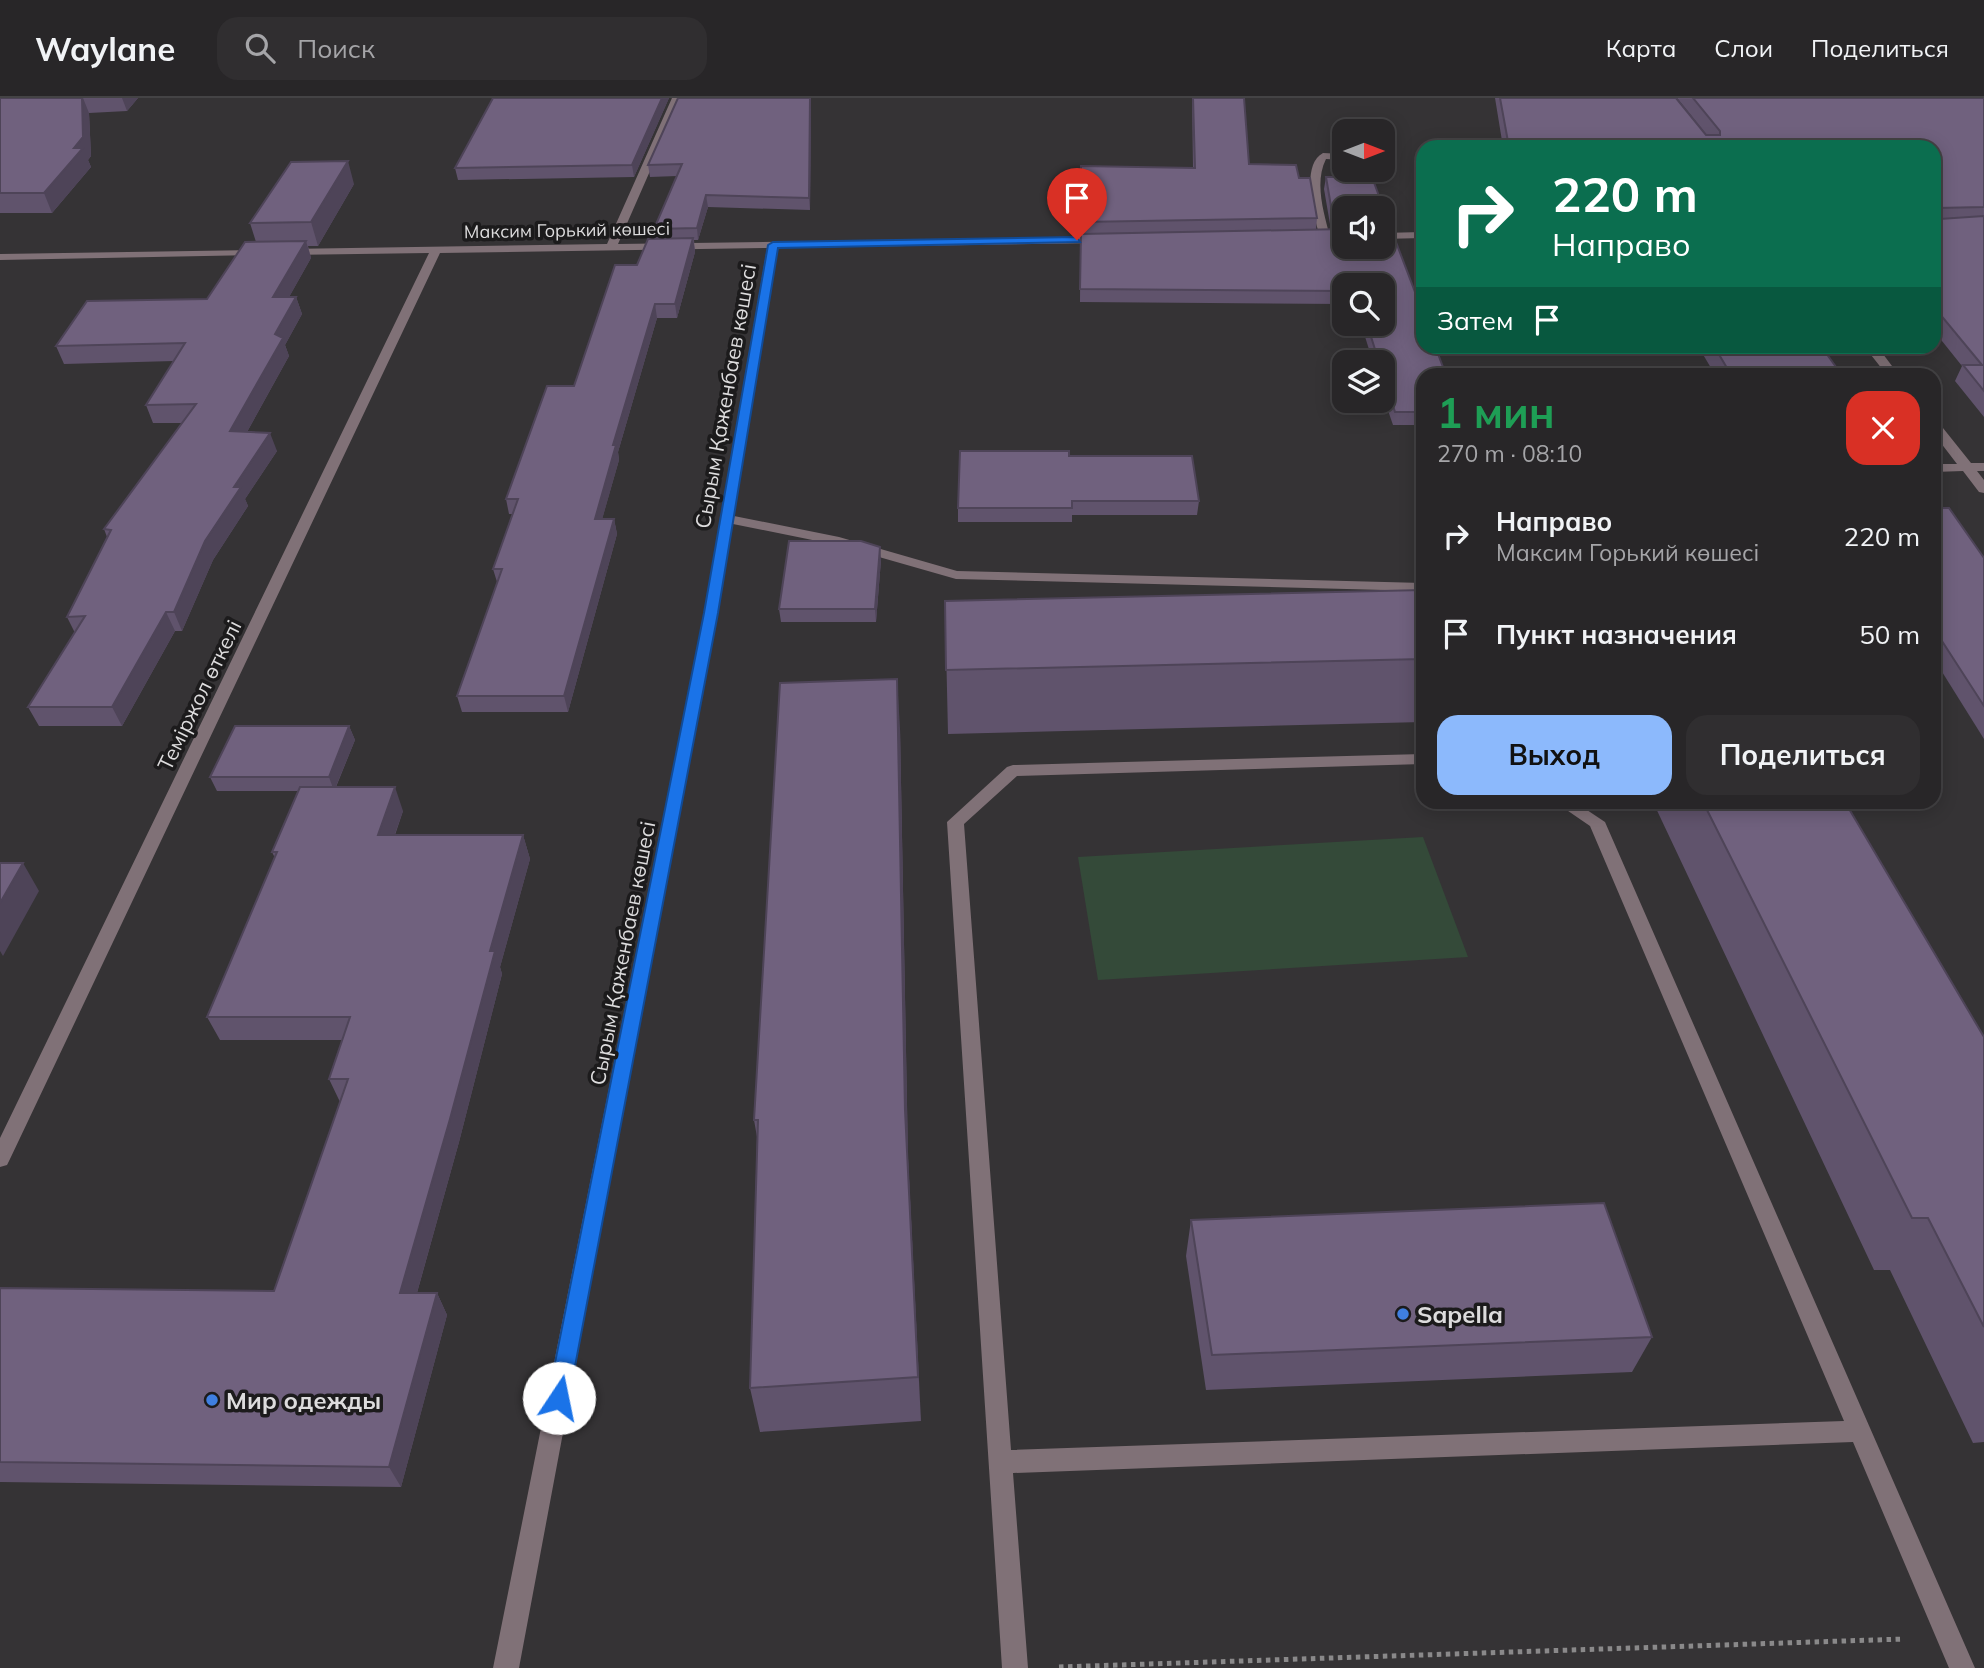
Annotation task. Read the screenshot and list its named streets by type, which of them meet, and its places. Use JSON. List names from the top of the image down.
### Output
{
  "streets": {
    "street": ["Максим Горький көшесі", "Сырым Қаженбаев көшесі", "Теміржол өткелі"]
  },
  "crossings": [
    ["Максим Горький көшесі", "Сырым Қаженбаев көшесі"],
    ["Максим Горький көшесі", "Теміржол өткелі"]
  ],
  "places": ["Sapella", "Мир одежды"],
  "north": "right",
  "page": {
    "header": "Waylane",
    "search": "Поиск",
    "nav": ["Карта", "Слои", "Поделиться"],
    "turn": ["220 m", "Направо"],
    "then": "Затем",
    "heading": ["1 мин", "270 m · 08:10"],
    "list": [
      {
        "name": "Направо",
        "note": "Максим Горький көшесі",
        "value": "220 m"
      },
      {
        "name": "Пункт назначения",
        "value": "50 m"
      }
    ],
    "buttons": ["Выход", "Поделиться"]
  }
}
